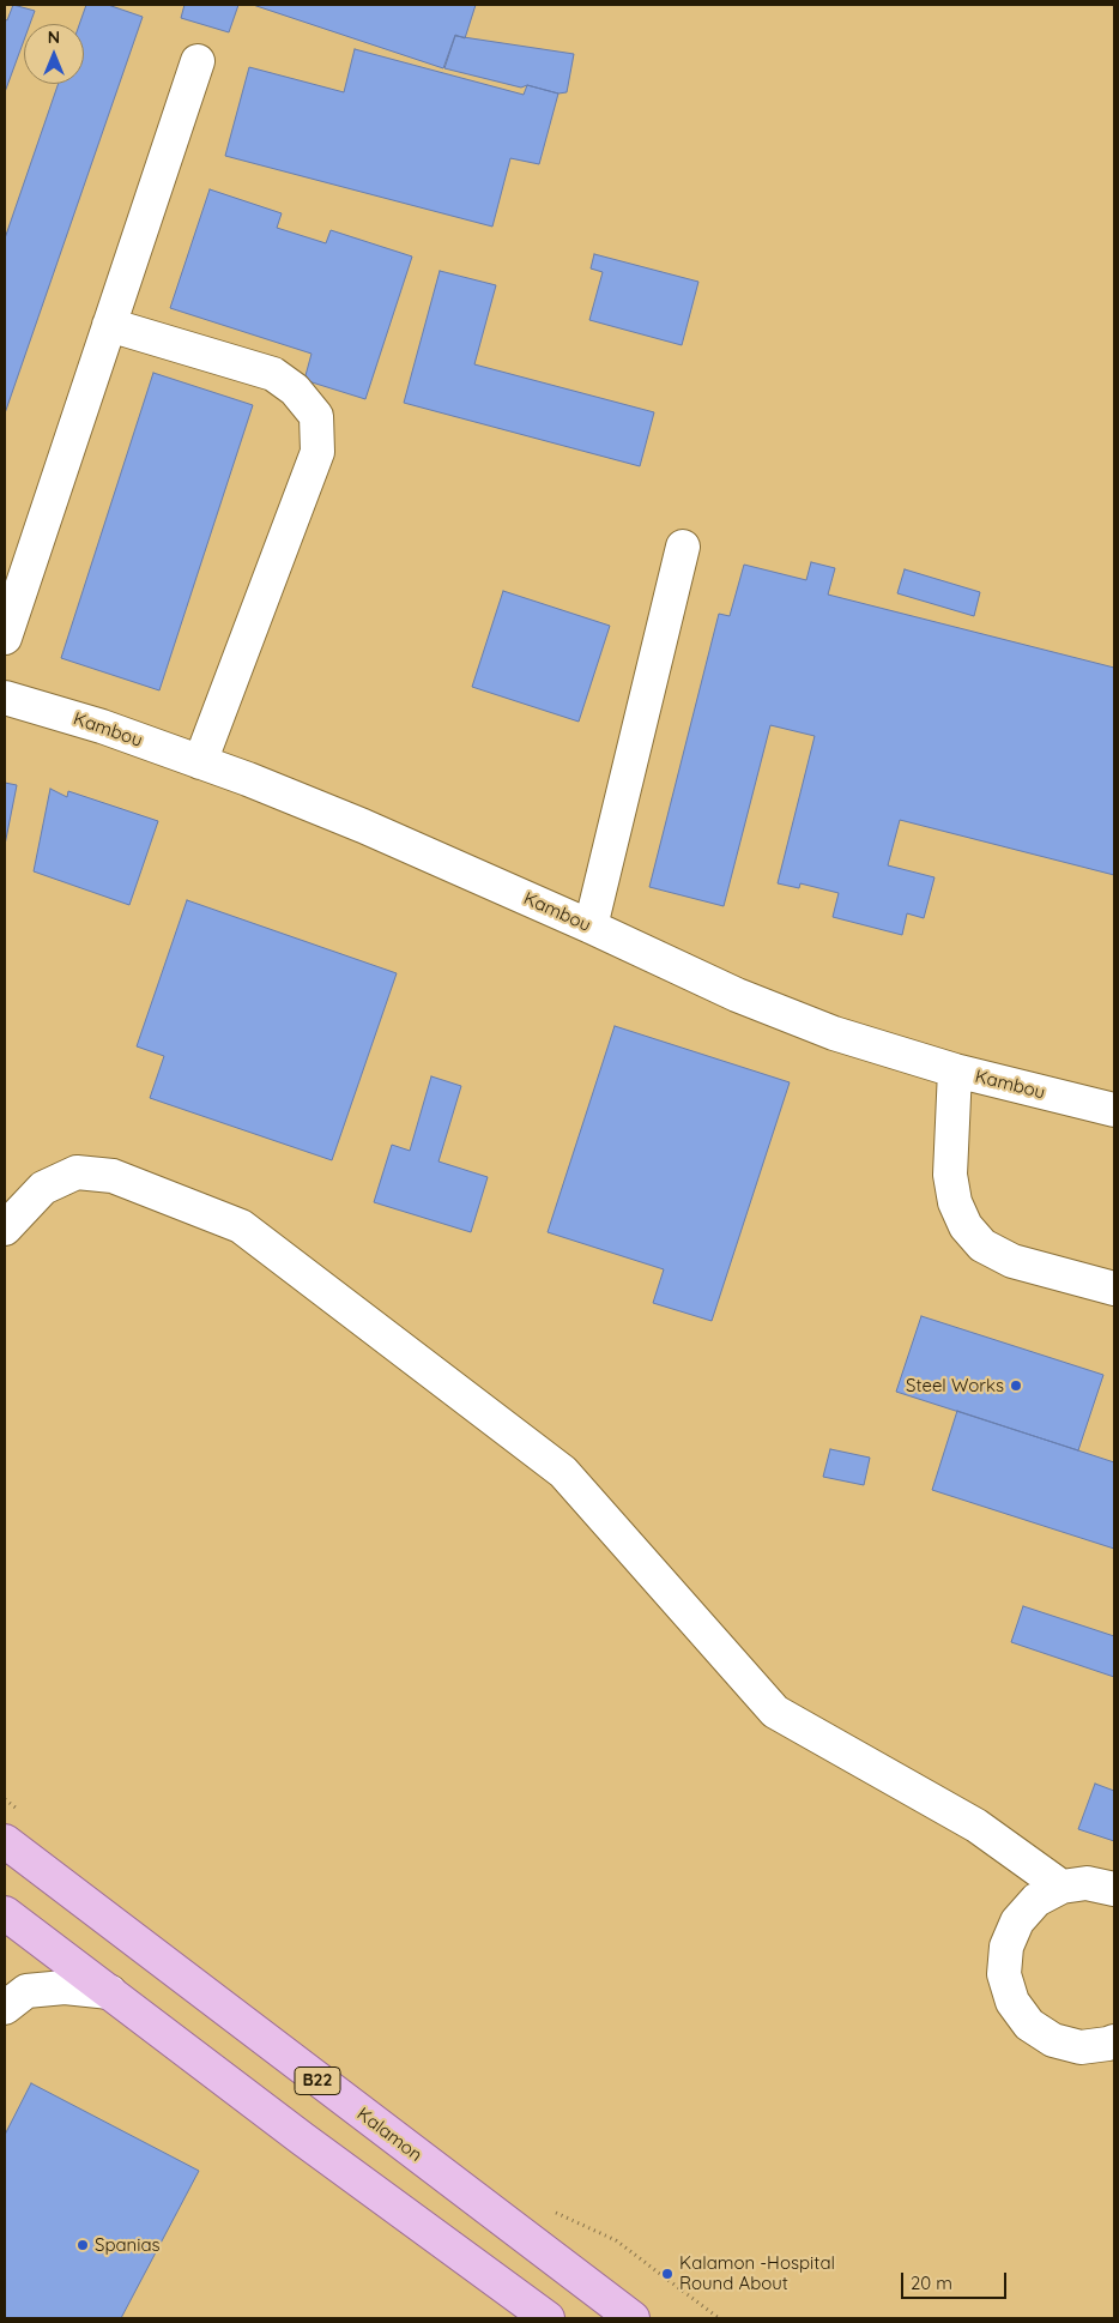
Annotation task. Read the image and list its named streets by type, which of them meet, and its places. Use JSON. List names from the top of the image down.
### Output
{
  "streets": {
    "main road": ["B22", "Kalamon"],
    "street": ["Kambou"]
  },
  "places": ["Steel Works", "Spanias", "Kalamon -Hospital Round About"],
  "scale_bar": "20 m",
  "north": "top"
}
